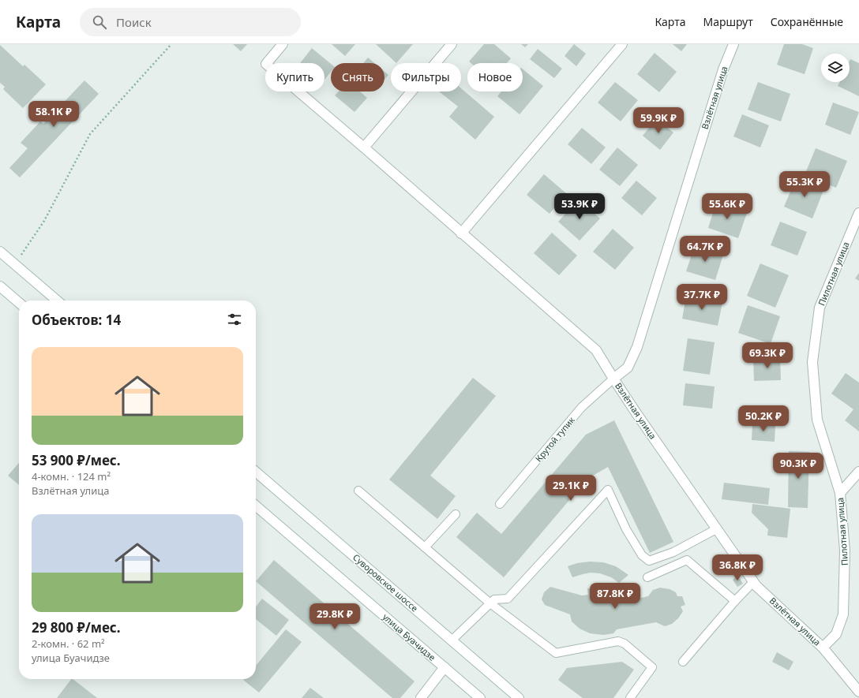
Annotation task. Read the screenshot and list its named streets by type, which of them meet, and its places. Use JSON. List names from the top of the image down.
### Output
{
  "streets": {
    "street": [
      "Взлётная улица",
      "Пилотная улица",
      "Суворовское шоссе",
      "улица Буачидзе"
    ],
    "lane": ["Крутой тупик"]
  },
  "crossings": [
    ["Взлётная улица", "Пилотная улица"],
    ["Взлётная улица", "Крутой тупик"]
  ],
  "page": {
    "header": "Карта",
    "search": "Поиск",
    "nav": ["Карта", "Маршрут", "Сохранённые"],
    "chip": [
      "Купить",
      "Снять",
      "Фильтры",
      "Новое"
    ],
    "price": [
      "58.1K ₽",
      "59.9K ₽",
      "55.3K ₽",
      "53.9K ₽",
      "55.6K ₽",
      "64.7K ₽",
      "37.7K ₽",
      "69.3K ₽",
      "50.2K ₽",
      "90.3K ₽",
      "29.1K ₽",
      "36.8K ₽",
      "87.8K ₽",
      "29.8K ₽"
    ],
    "heading": "Объектов: 14",
    "list": [
      {
        "name": "53 900 ₽/мес.",
        "note": "4-комн. · 124 m² · Взлётная улица"
      },
      {
        "name": "29 800 ₽/мес.",
        "note": "2-комн. · 62 m² · улица Буачидзе"
      }
    ]
  }
}
